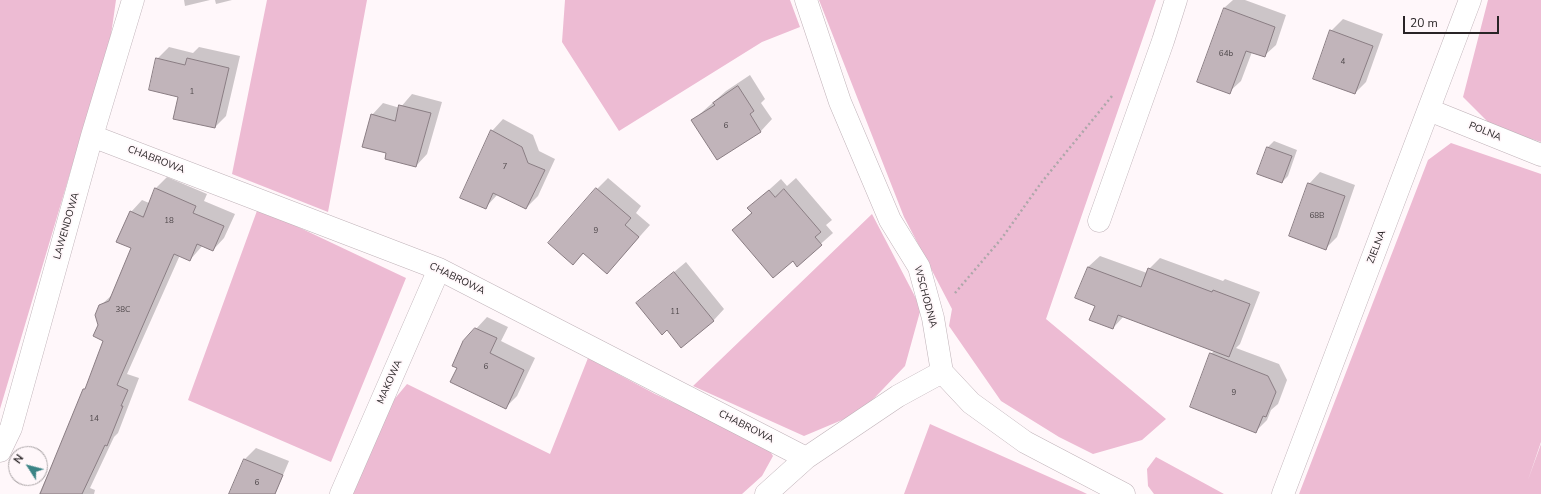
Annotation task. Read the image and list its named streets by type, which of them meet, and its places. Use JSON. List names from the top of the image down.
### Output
{
  "streets": {
    "street": [
      "POLNA",
      "CHABROWA",
      "LAWENDOWA",
      "ZIELNA",
      "WSCHODNIA",
      "MAKOWA"
    ]
  },
  "crossings": [
    ["POLNA", "ZIELNA"],
    ["CHABROWA", "LAWENDOWA"],
    ["CHABROWA", "MAKOWA"]
  ],
  "house_numbers": [
    "64b",
    "4",
    "1",
    "6",
    "7",
    "68B",
    "18",
    "9",
    "38C",
    "11",
    "6",
    "9",
    "14",
    "6"
  ],
  "scale_bar": "20 m",
  "north": "top left"
}
